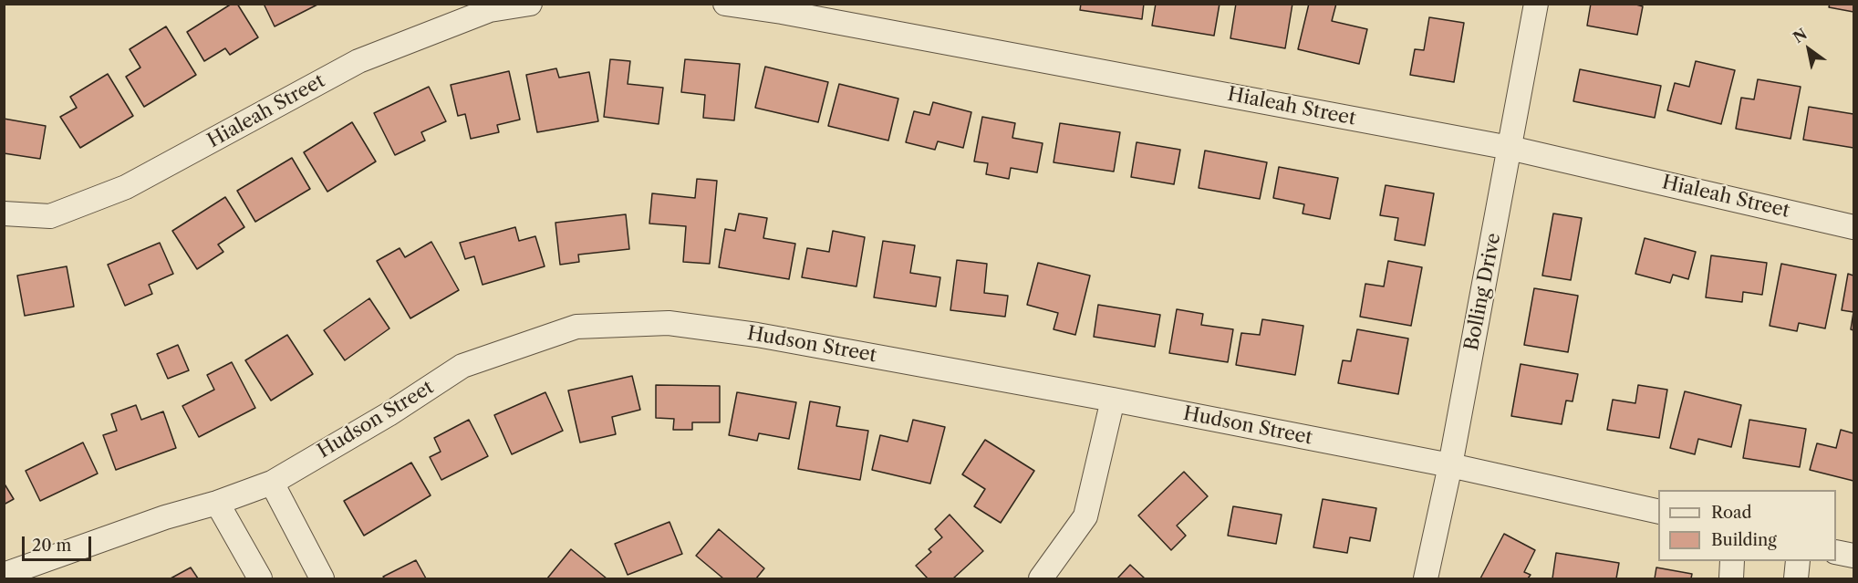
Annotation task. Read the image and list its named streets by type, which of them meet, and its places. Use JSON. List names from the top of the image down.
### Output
{
  "streets": {
    "street": ["Hialeah Street", "Bolling Drive", "Hudson Street"]
  },
  "crossings": [
    ["Hialeah Street", "Bolling Drive"],
    ["Bolling Drive", "Hudson Street"]
  ],
  "legend": ["Road", "Building"],
  "scale_bar": "20 m",
  "north": "top left"
}
